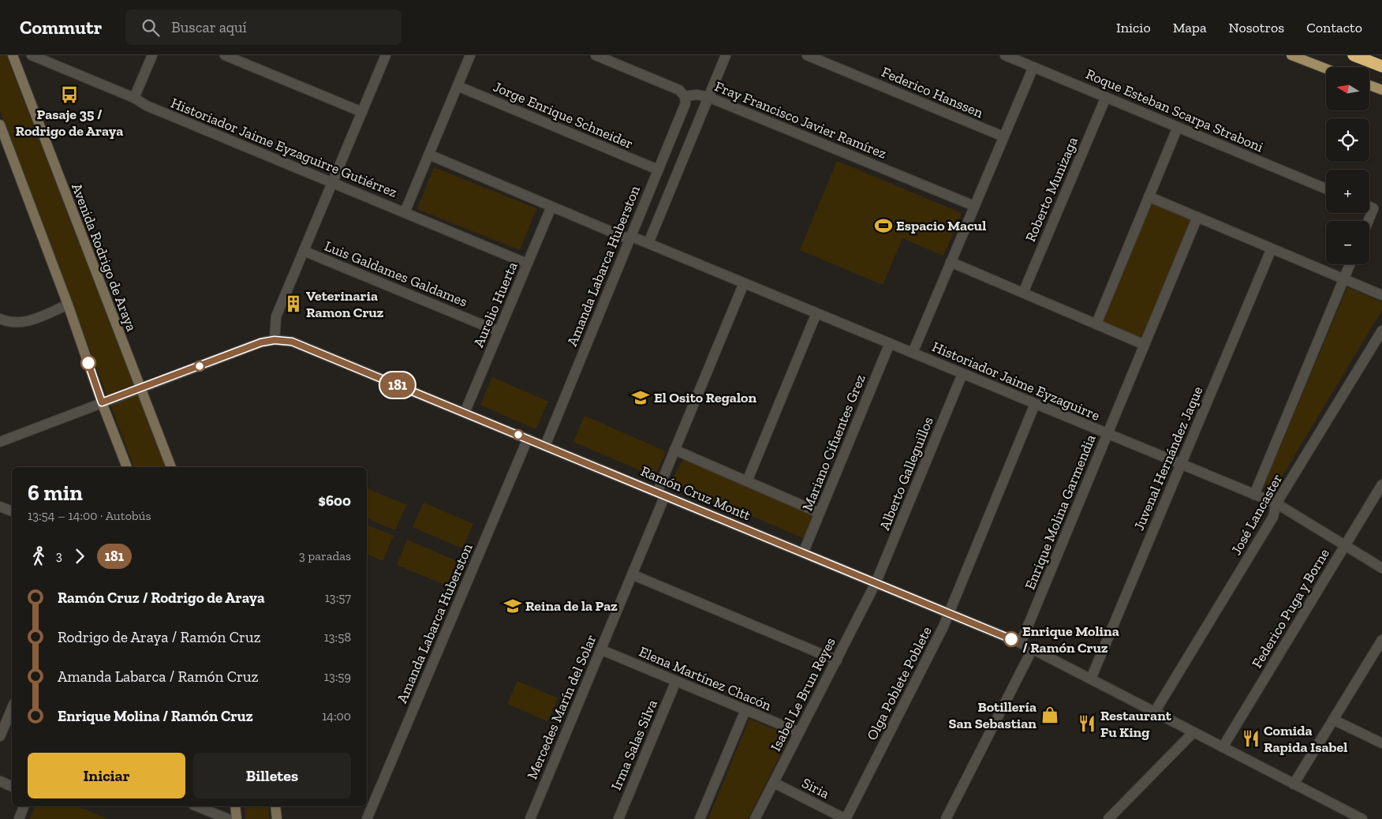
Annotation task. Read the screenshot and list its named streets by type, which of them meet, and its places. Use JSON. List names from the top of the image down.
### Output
{
  "streets": {
    "main road": ["Avenida Rodrigo de Araya"],
    "street": [
      "Federico Hanssen",
      "Roque Esteban Scarpa Straboni",
      "Jorge Enrique Schneider",
      "Fray Francisco Javier Ramírez",
      "Historiador Jaime Eyzaguirre Gutiérrez",
      "Roberto Munizaga",
      "Amanda Labarca Huberston",
      "Luis Galdames Galdames",
      "Aurelio Huerta",
      "Historiador Jaime Eyzaguirre",
      "Mariano Cifuentes Grez",
      "Juvenal Hernández Jaque",
      "Alberto Galleguillos",
      "Ramón Cruz Montt",
      "Enrique Molina Garmendia",
      "José Lancaster",
      "Federico Puga y Borne",
      "Elena Martínez Chacón",
      "Olga Poblete Poblete",
      "Isabel Le Brun Reyes",
      "Mercedes Marín del Solar",
      "Irma Salas Silva",
      "Siria"
    ]
  },
  "crossings": [
    ["Roque Esteban Scarpa Straboni", "Roberto Munizaga"],
    ["Jorge Enrique Schneider", "Amanda Labarca Huberston"],
    ["Fray Francisco Javier Ramírez", "Amanda Labarca Huberston"],
    ["Historiador Jaime Eyzaguirre Gutiérrez", "Aurelio Huerta"],
    ["Avenida Rodrigo de Araya", "Ramón Cruz Montt"],
    ["Amanda Labarca Huberston", "Historiador Jaime Eyzaguirre"],
    ["Amanda Labarca Huberston", "Ramón Cruz Montt"],
    ["Luis Galdames Galdames", "Aurelio Huerta"],
    ["Aurelio Huerta", "Historiador Jaime Eyzaguirre"],
    ["Aurelio Huerta", "Ramón Cruz Montt"],
    ["Historiador Jaime Eyzaguirre", "Mariano Cifuentes Grez"],
    ["Historiador Jaime Eyzaguirre", "Juvenal Hernández Jaque"],
    ["Historiador Jaime Eyzaguirre", "Alberto Galleguillos"],
    ["Historiador Jaime Eyzaguirre", "Enrique Molina Garmendia"],
    ["Historiador Jaime Eyzaguirre", "José Lancaster"],
    ["Historiador Jaime Eyzaguirre", "Federico Puga y Borne"],
    ["Historiador Jaime Eyzaguirre", "Olga Poblete Poblete"],
    ["Historiador Jaime Eyzaguirre", "Mercedes Marín del Solar"],
    ["Mariano Cifuentes Grez", "Ramón Cruz Montt"],
    ["Juvenal Hernández Jaque", "Ramón Cruz Montt"],
    ["Alberto Galleguillos", "Ramón Cruz Montt"],
    ["Alberto Galleguillos", "Isabel Le Brun Reyes"],
    ["Ramón Cruz Montt", "Enrique Molina Garmendia"],
    ["Ramón Cruz Montt", "José Lancaster"],
    ["Ramón Cruz Montt", "Federico Puga y Borne"],
    ["Ramón Cruz Montt", "Olga Poblete Poblete"],
    ["Ramón Cruz Montt", "Isabel Le Brun Reyes"],
    ["Ramón Cruz Montt", "Mercedes Marín del Solar"],
    ["Elena Martínez Chacón", "Isabel Le Brun Reyes"],
    ["Elena Martínez Chacón", "Mercedes Marín del Solar"],
    ["Elena Martínez Chacón", "Irma Salas Silva"],
    ["Olga Poblete Poblete", "Siria"],
    ["Isabel Le Brun Reyes", "Siria"]
  ],
  "places": {
    "bus stop": ["Pasaje 35 / Rodrigo de Araya"],
    "sports": ["Espacio Macul"],
    "building": ["Veterinaria Ramon Cruz"],
    "school or university": ["El Osito Regalon", "Reina de la Paz"],
    "other": ["Enrique Molina / Ramón Cruz"],
    "shop": ["Botillería San Sebastian"],
    "restaurant": ["Restaurant Fu King", "Comida Rapida Isabel"]
  },
  "lines": ["bus line 181"],
  "north": "left",
  "page": {
    "header": "Commutr",
    "search": "Buscar aquí",
    "nav": [
      "Inicio",
      "Mapa",
      "Nosotros",
      "Contacto"
    ],
    "on_map": "181",
    "map_buttons": ["+", "−"],
    "heading": ["6 min", "13:54 – 14:00 · Autobús", "$600"],
    "legs": ["3", "181", "3 paradas"],
    "list": [
      {
        "name": "Ramón Cruz / Rodrigo de Araya",
        "value": "13:57"
      },
      {
        "name": "Rodrigo de Araya / Ramón Cruz",
        "value": "13:58"
      },
      {
        "name": "Amanda Labarca / Ramón Cruz",
        "value": "13:59"
      },
      {
        "name": "Enrique Molina / Ramón Cruz",
        "value": "14:00"
      }
    ],
    "buttons": ["Iniciar", "Billetes"]
  }
}
